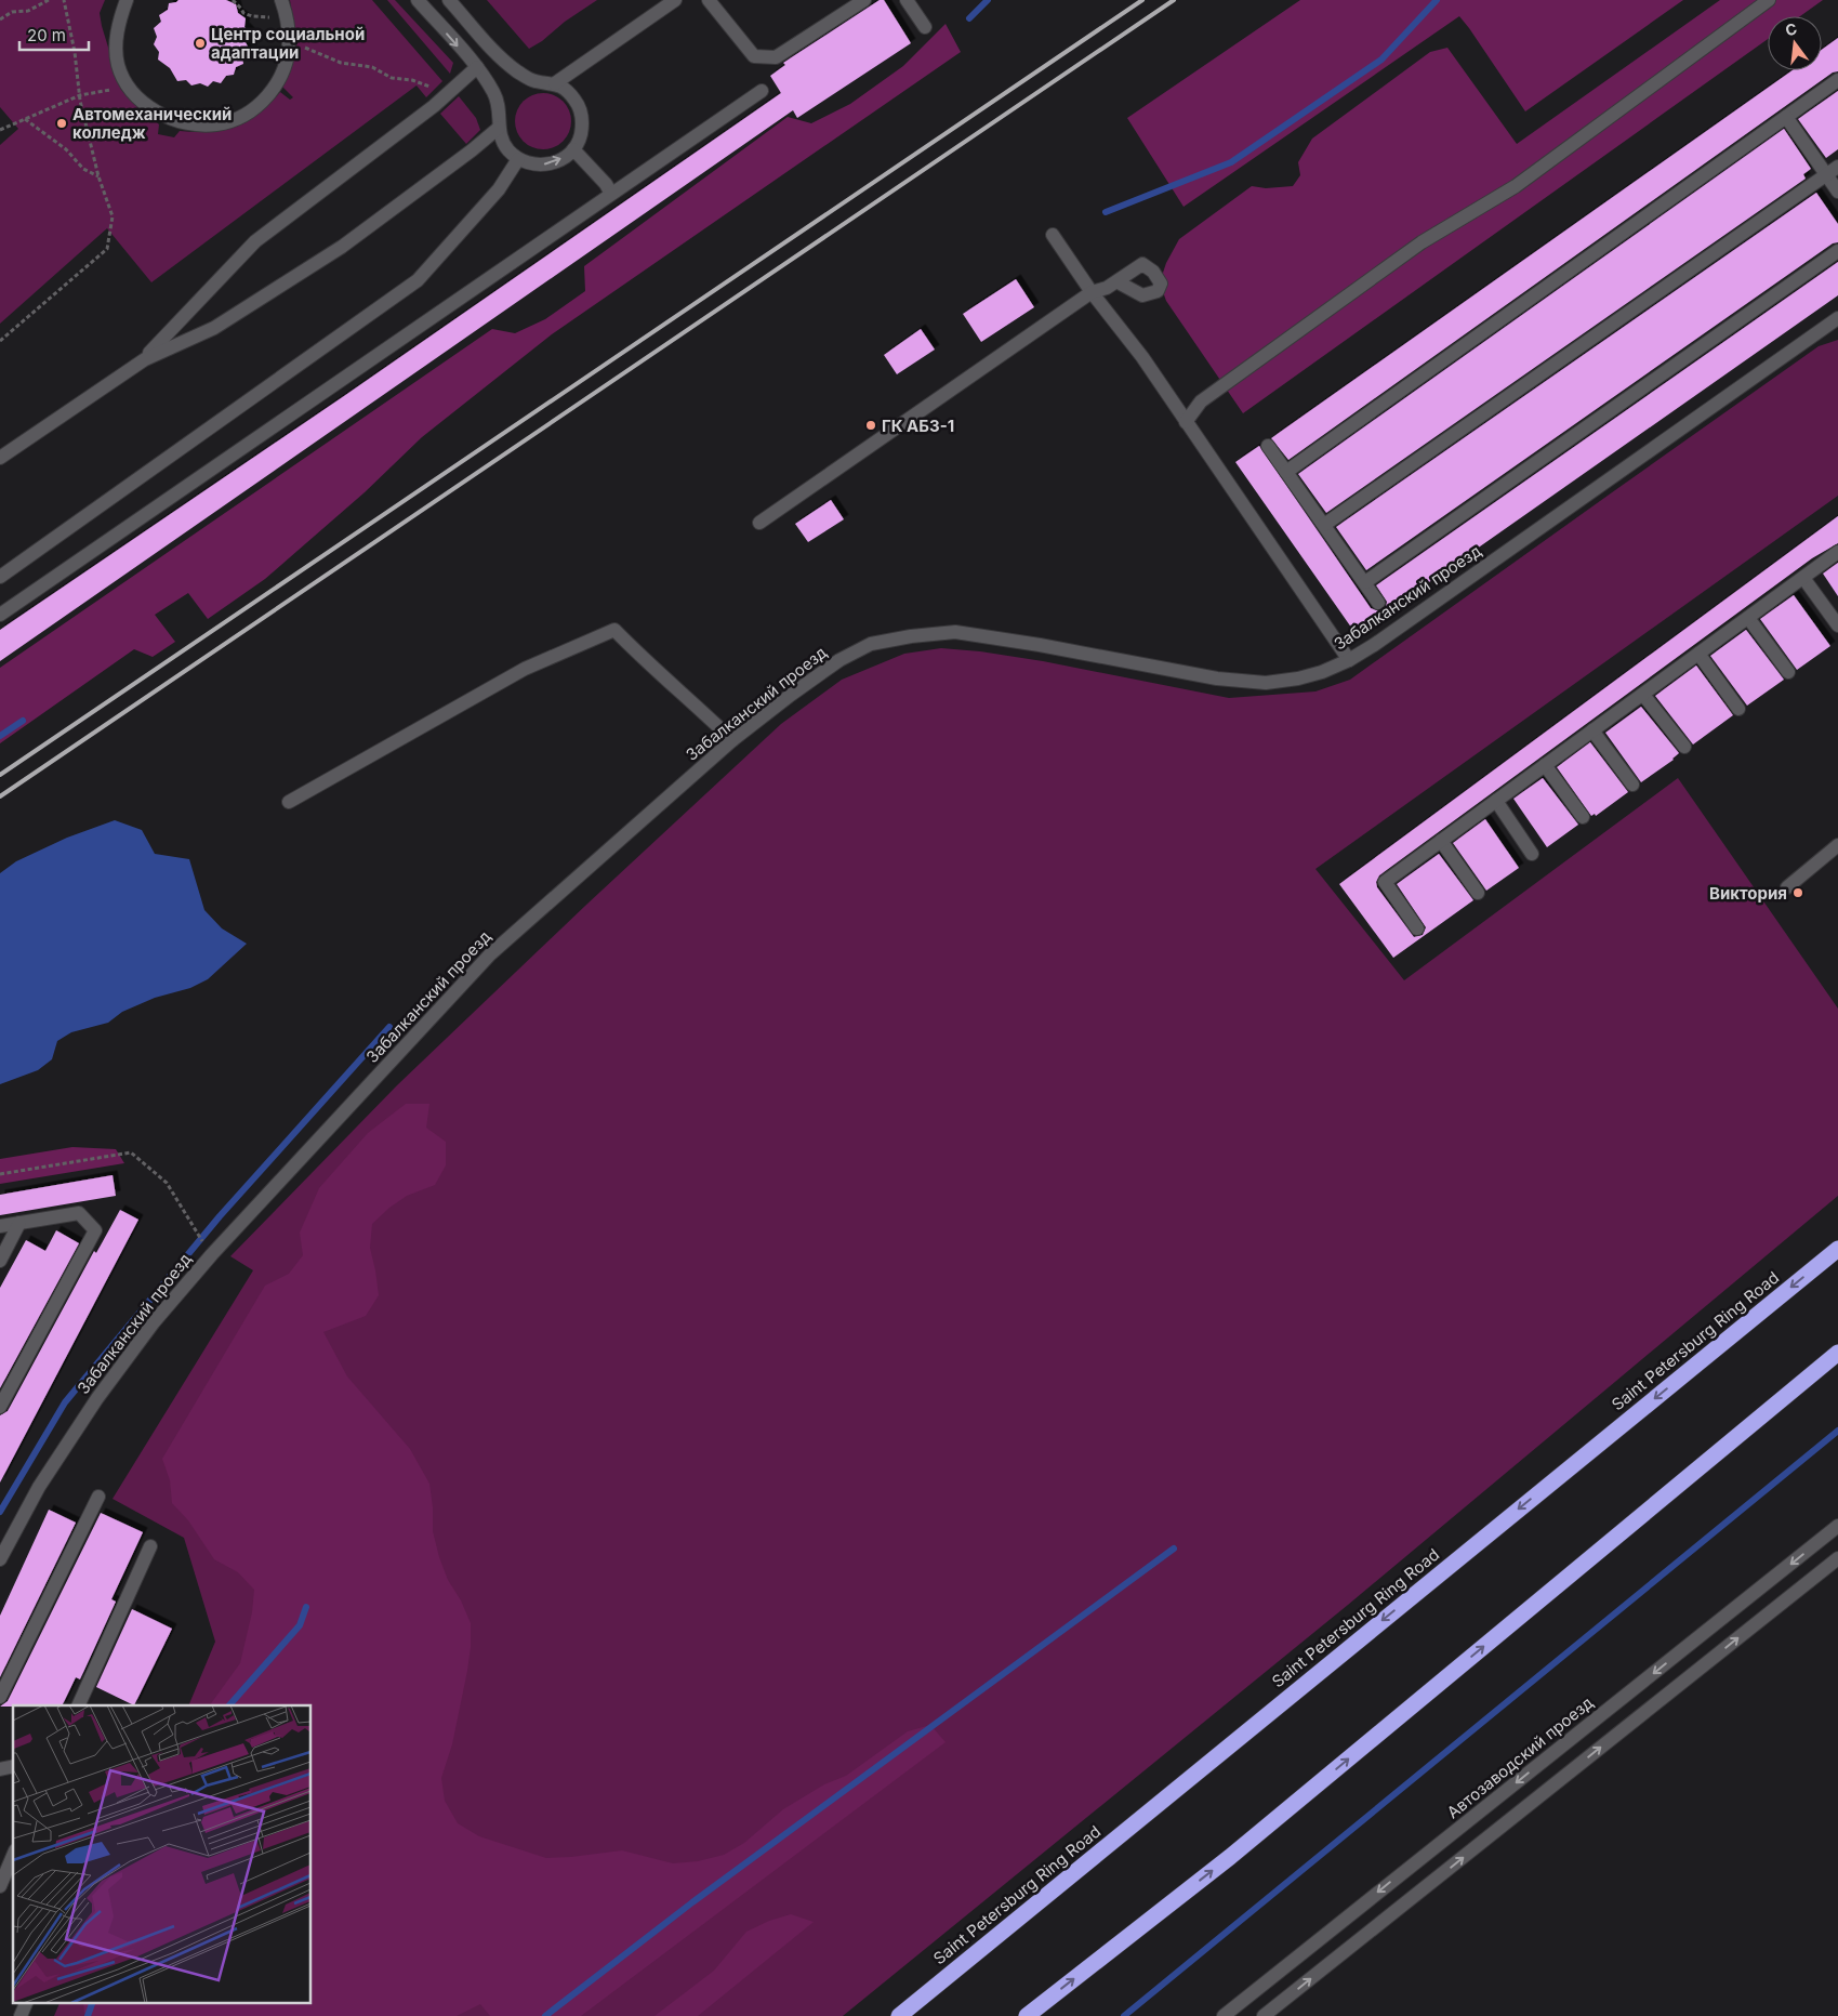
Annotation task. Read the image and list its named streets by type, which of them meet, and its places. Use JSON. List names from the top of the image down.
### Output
{
  "streets": {
    "highway": ["Saint Petersburg Ring Road"],
    "street": ["Забалканский проезд", "Автозаводский проезд"]
  },
  "places": [
    "Центр социальной адаптации",
    "Автомеханический колледж",
    "ГК АБЗ-1",
    "Виктория"
  ],
  "scale_bar": "20 m",
  "north": "top"
}
